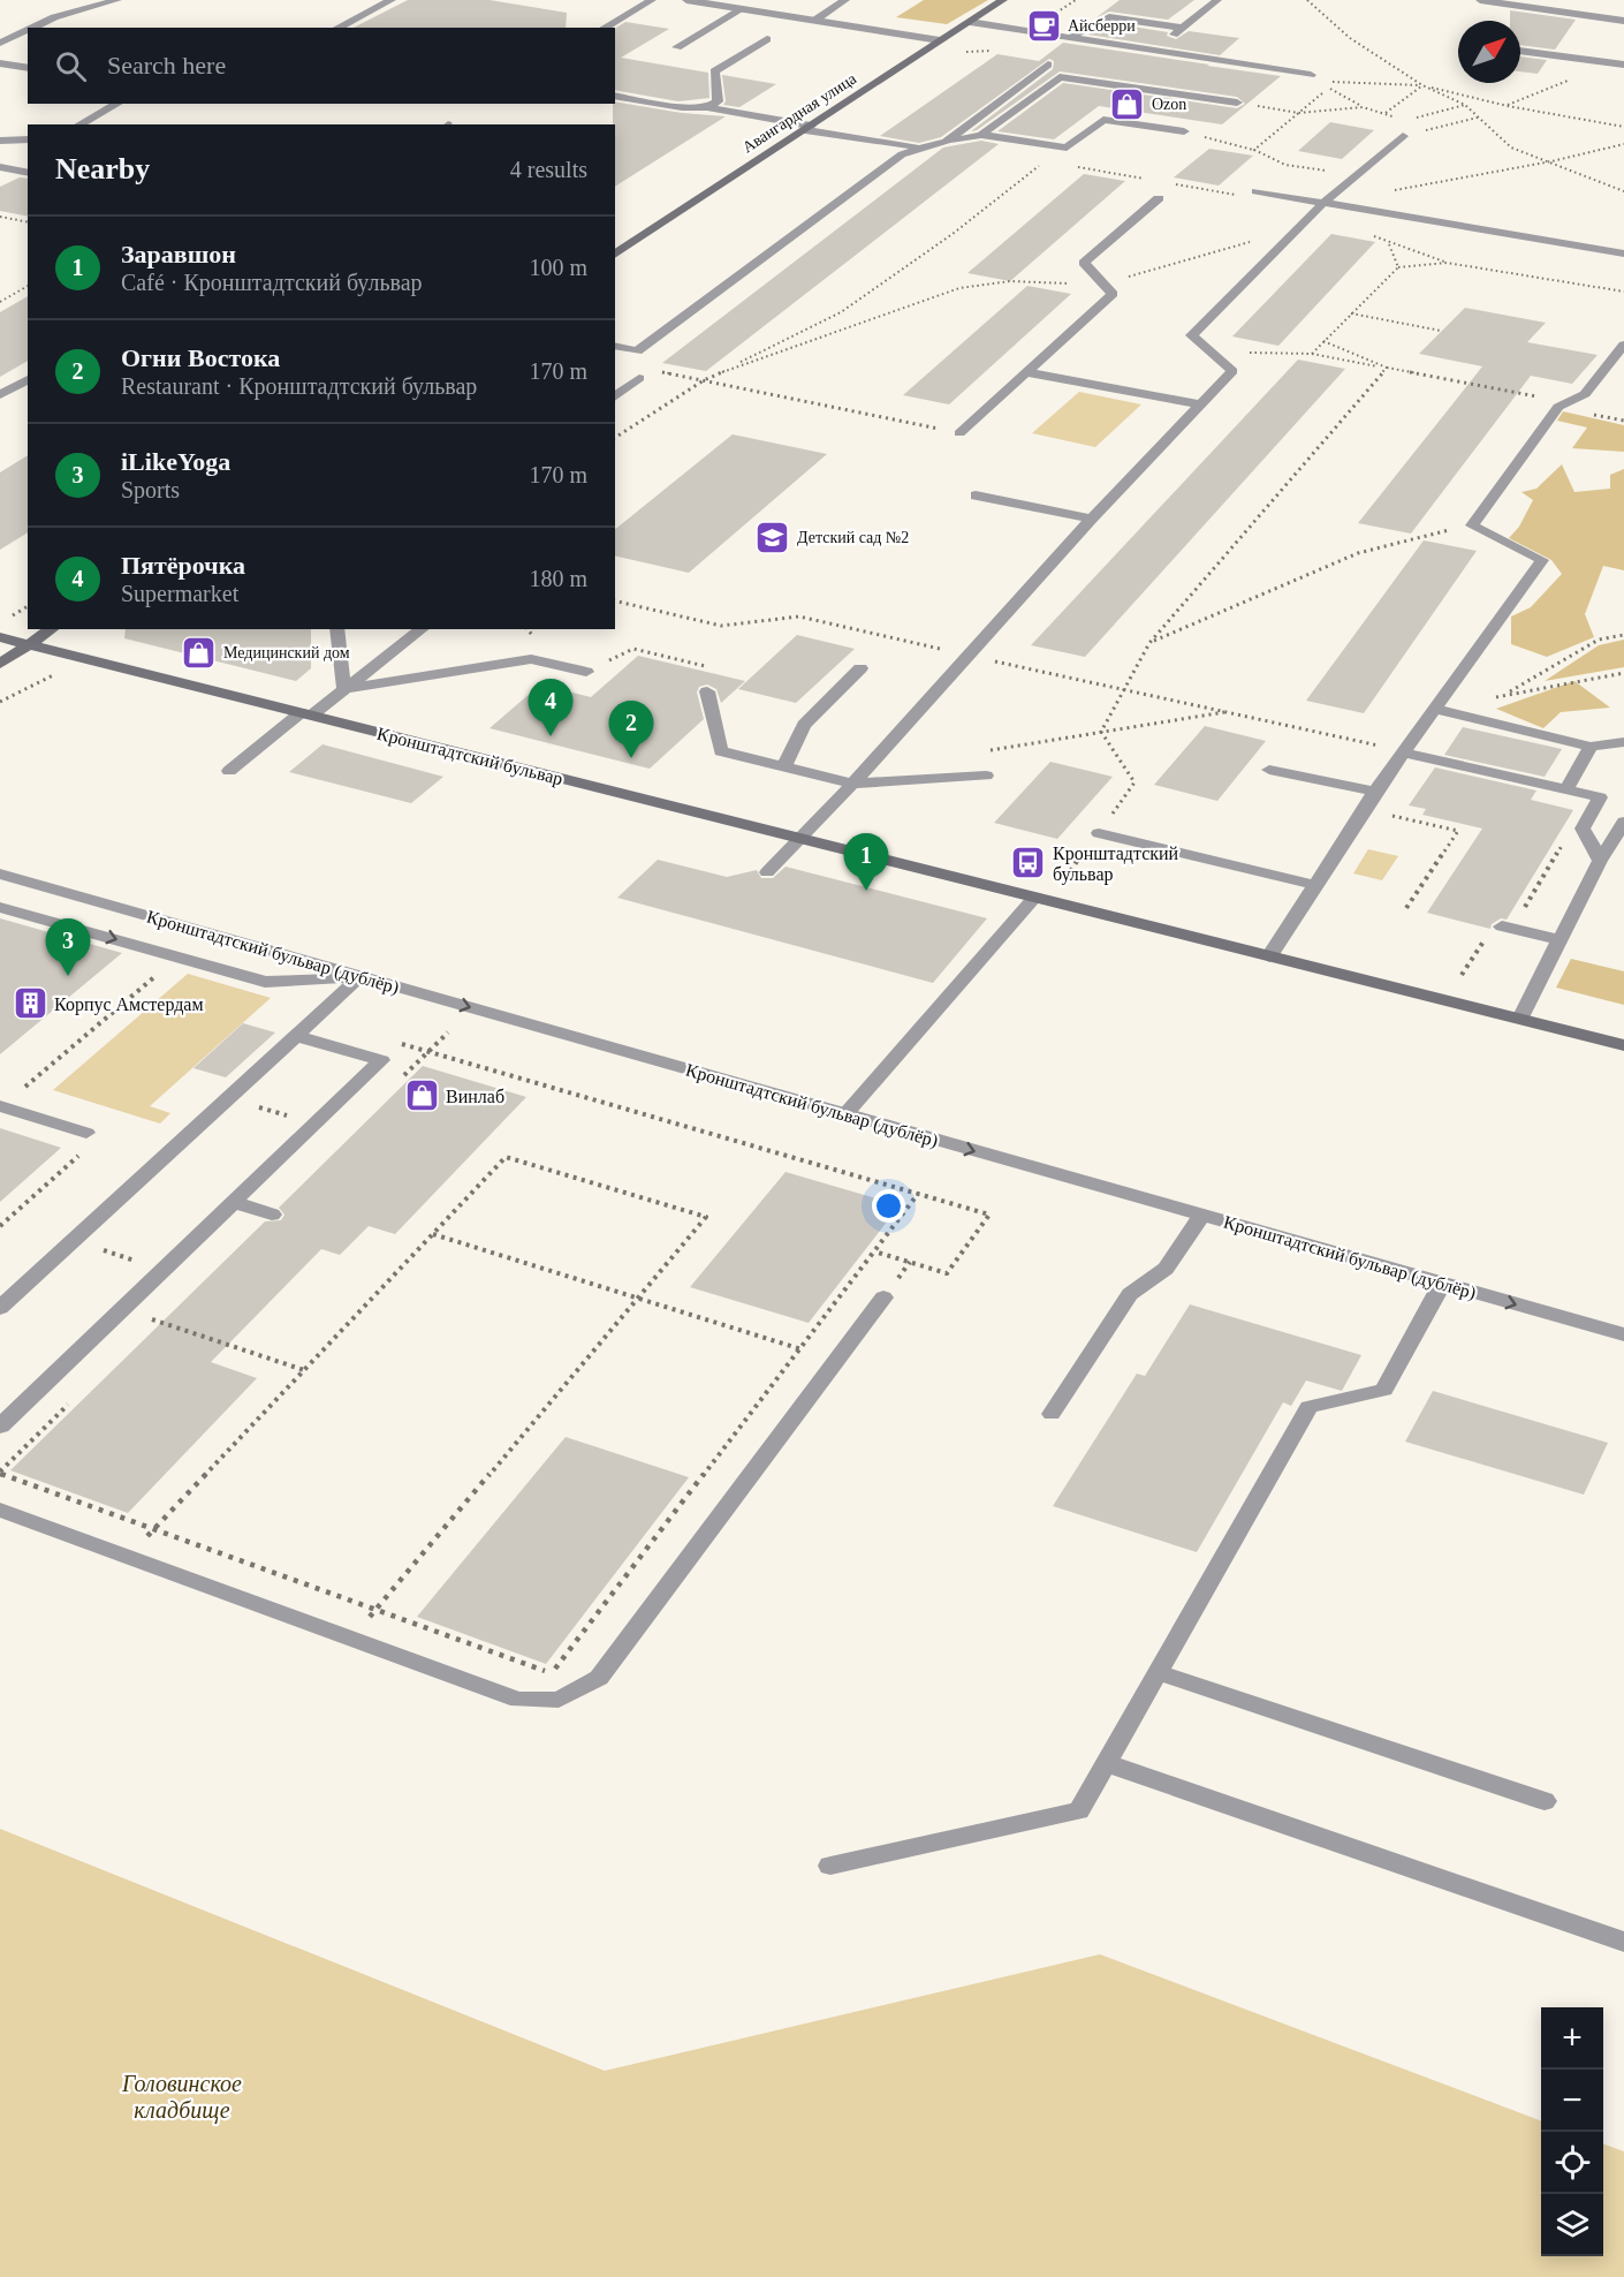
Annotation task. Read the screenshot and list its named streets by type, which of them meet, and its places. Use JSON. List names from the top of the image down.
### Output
{
  "streets": {
    "main road": ["Авангардная улица", "Кронштадтский бульвар"],
    "street": ["Кронштадтский бульвар (дублёр)"]
  },
  "one_way": ["Кронштадтский бульвар (дублёр)"],
  "parks": ["Головинское кладбище"],
  "places": {
    "cafe": ["Айсберри"],
    "shop": ["Ozon", "Медицинский дом", "Винлаб"],
    "school or university": ["Детский сад №2"],
    "bus stop": ["Кронштадтский бульвар"],
    "building": ["Корпус Амстердам"]
  },
  "north": "top right",
  "page": {
    "search": "Search here",
    "heading": ["Nearby", "4 results"],
    "list": [
      {
        "mark": "1",
        "name": "Заравшон",
        "note": "Café · Кронштадтский бульвар",
        "value": "100 m"
      },
      {
        "mark": "2",
        "name": "Огни Востока",
        "note": "Restaurant · Кронштадтский бульвар",
        "value": "170 m"
      },
      {
        "mark": "3",
        "name": "iLikeYoga",
        "note": "Sports",
        "value": "170 m"
      },
      {
        "mark": "4",
        "name": "Пятёрочка",
        "note": "Supermarket",
        "value": "180 m"
      }
    ],
    "pins": [
      "4",
      "2",
      "1",
      "3"
    ],
    "map_buttons": ["+", "−"]
  }
}
